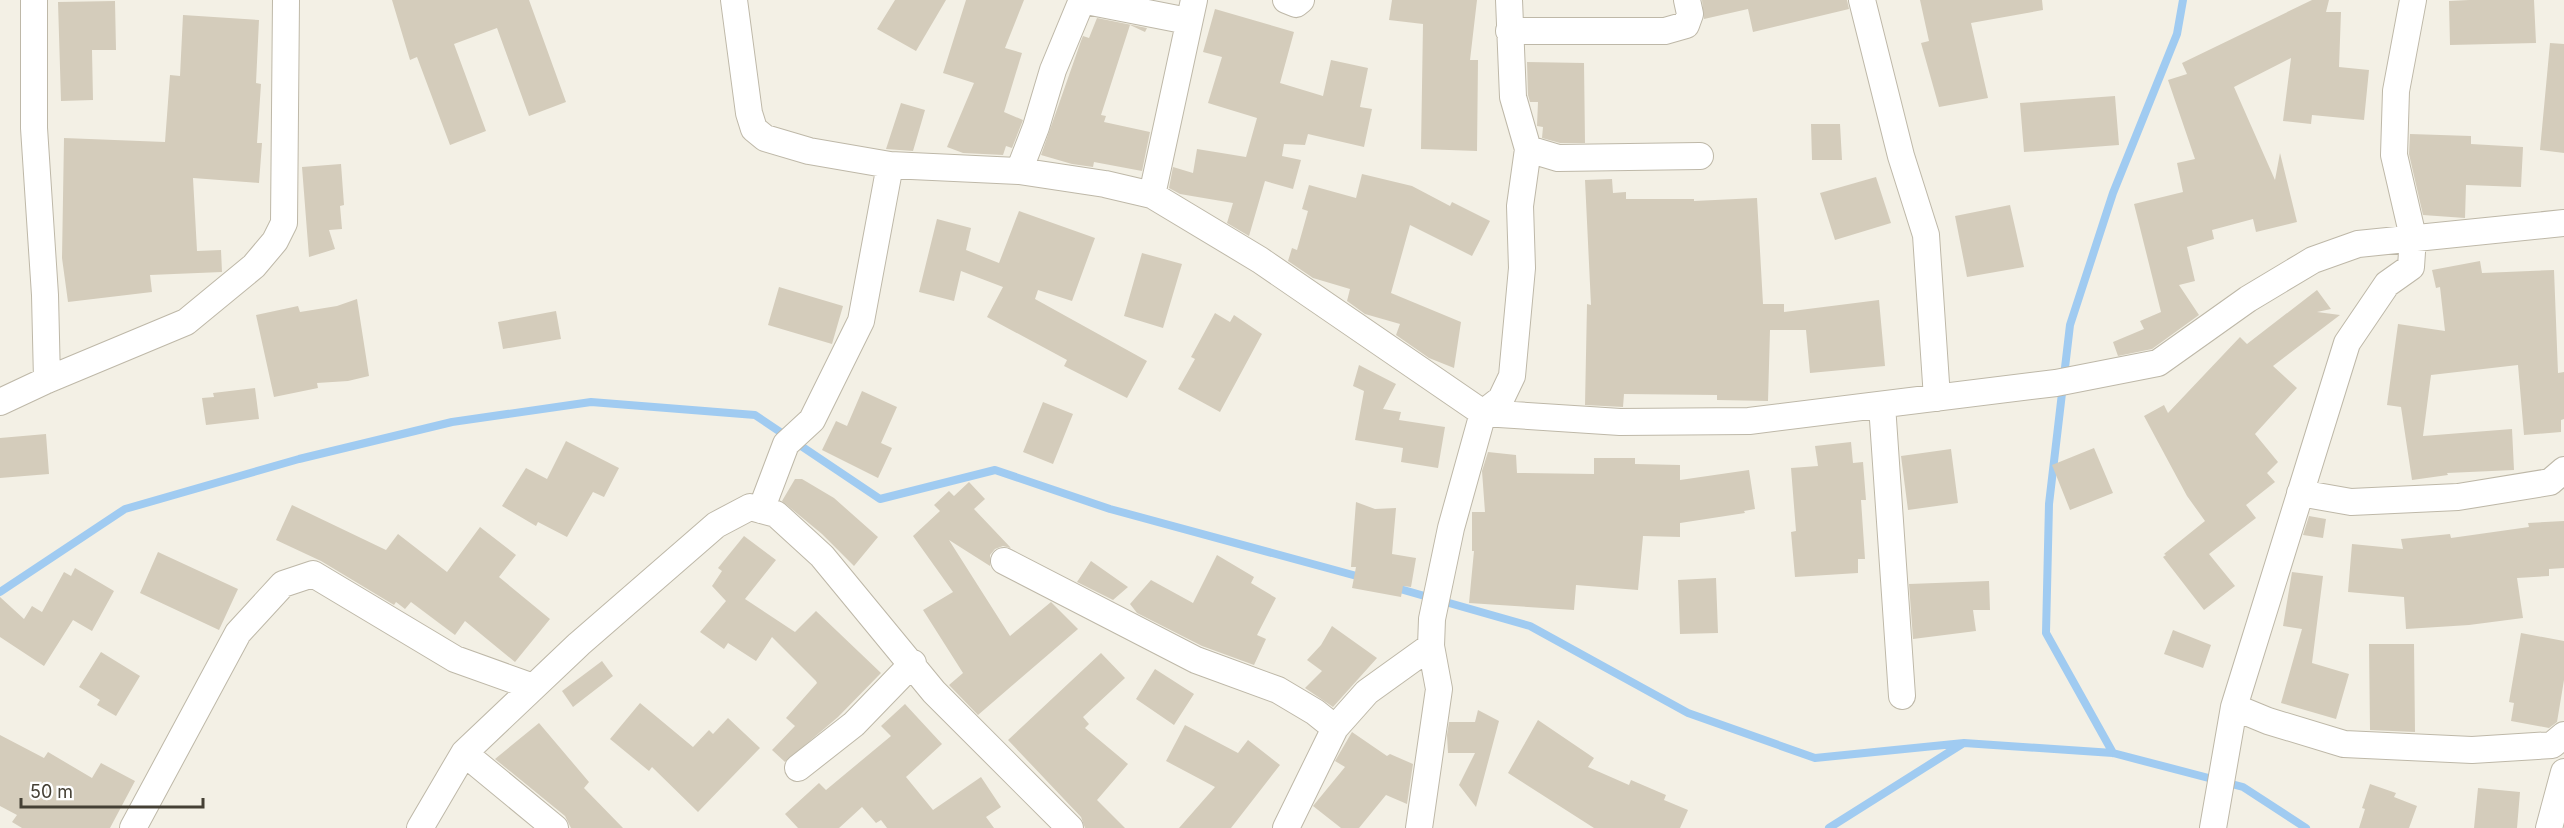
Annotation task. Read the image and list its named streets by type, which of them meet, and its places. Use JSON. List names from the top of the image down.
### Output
{
  "scale_bar": "50 m"
}
